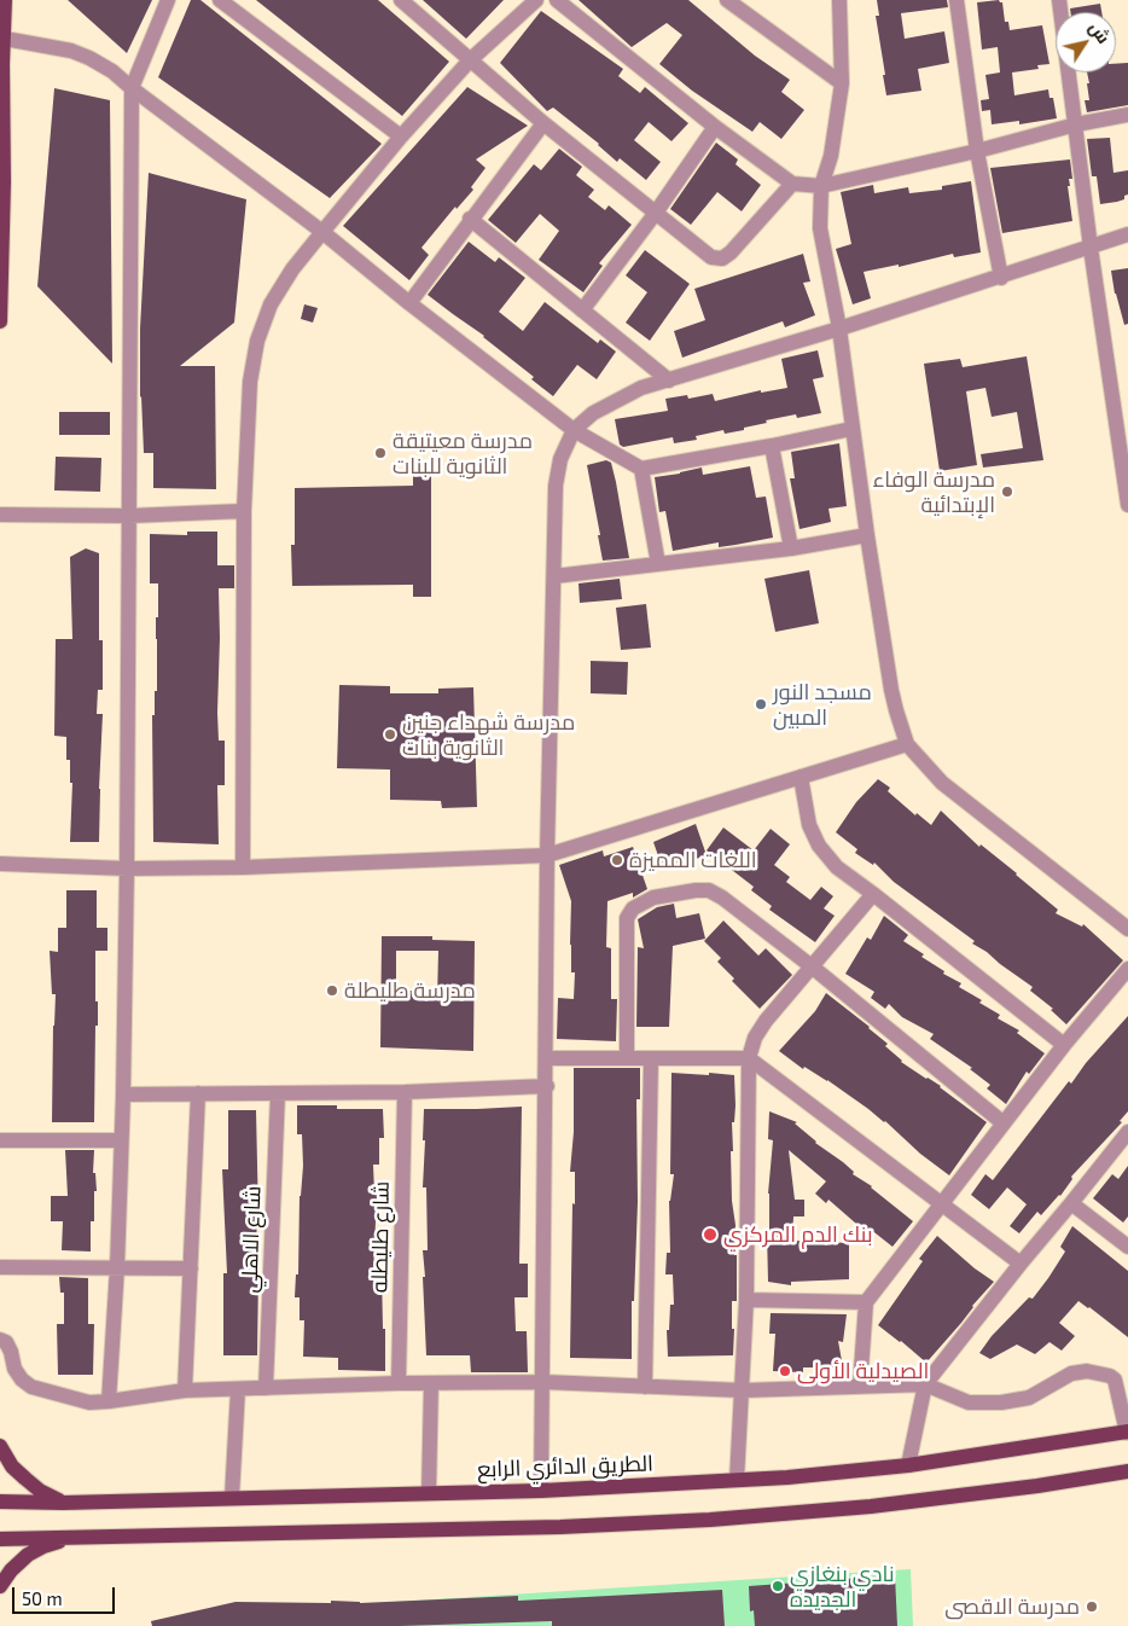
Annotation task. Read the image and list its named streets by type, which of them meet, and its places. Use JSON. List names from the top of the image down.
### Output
{
  "streets": {
    "main road": ["الطريق الدائري الرابع"],
    "street": ["شارع طليطله", "شارع الاهلي"]
  },
  "places": [
    "مدرسة معيتيقة الثانوية للبنات",
    "مدرسة الوفاء الإبتدائية",
    "مسجد النور المبين",
    "مدرسة شهداء جنين الثانوية بنات",
    "اللغات المميزة",
    "مدرسة طليطلة",
    "بنك الدم المركزي",
    "الصيدلية الأولى",
    "نادي بنغازي الجديده",
    "مدرسة الاقصى"
  ],
  "scale_bar": "50 m",
  "north": "top right"
}
